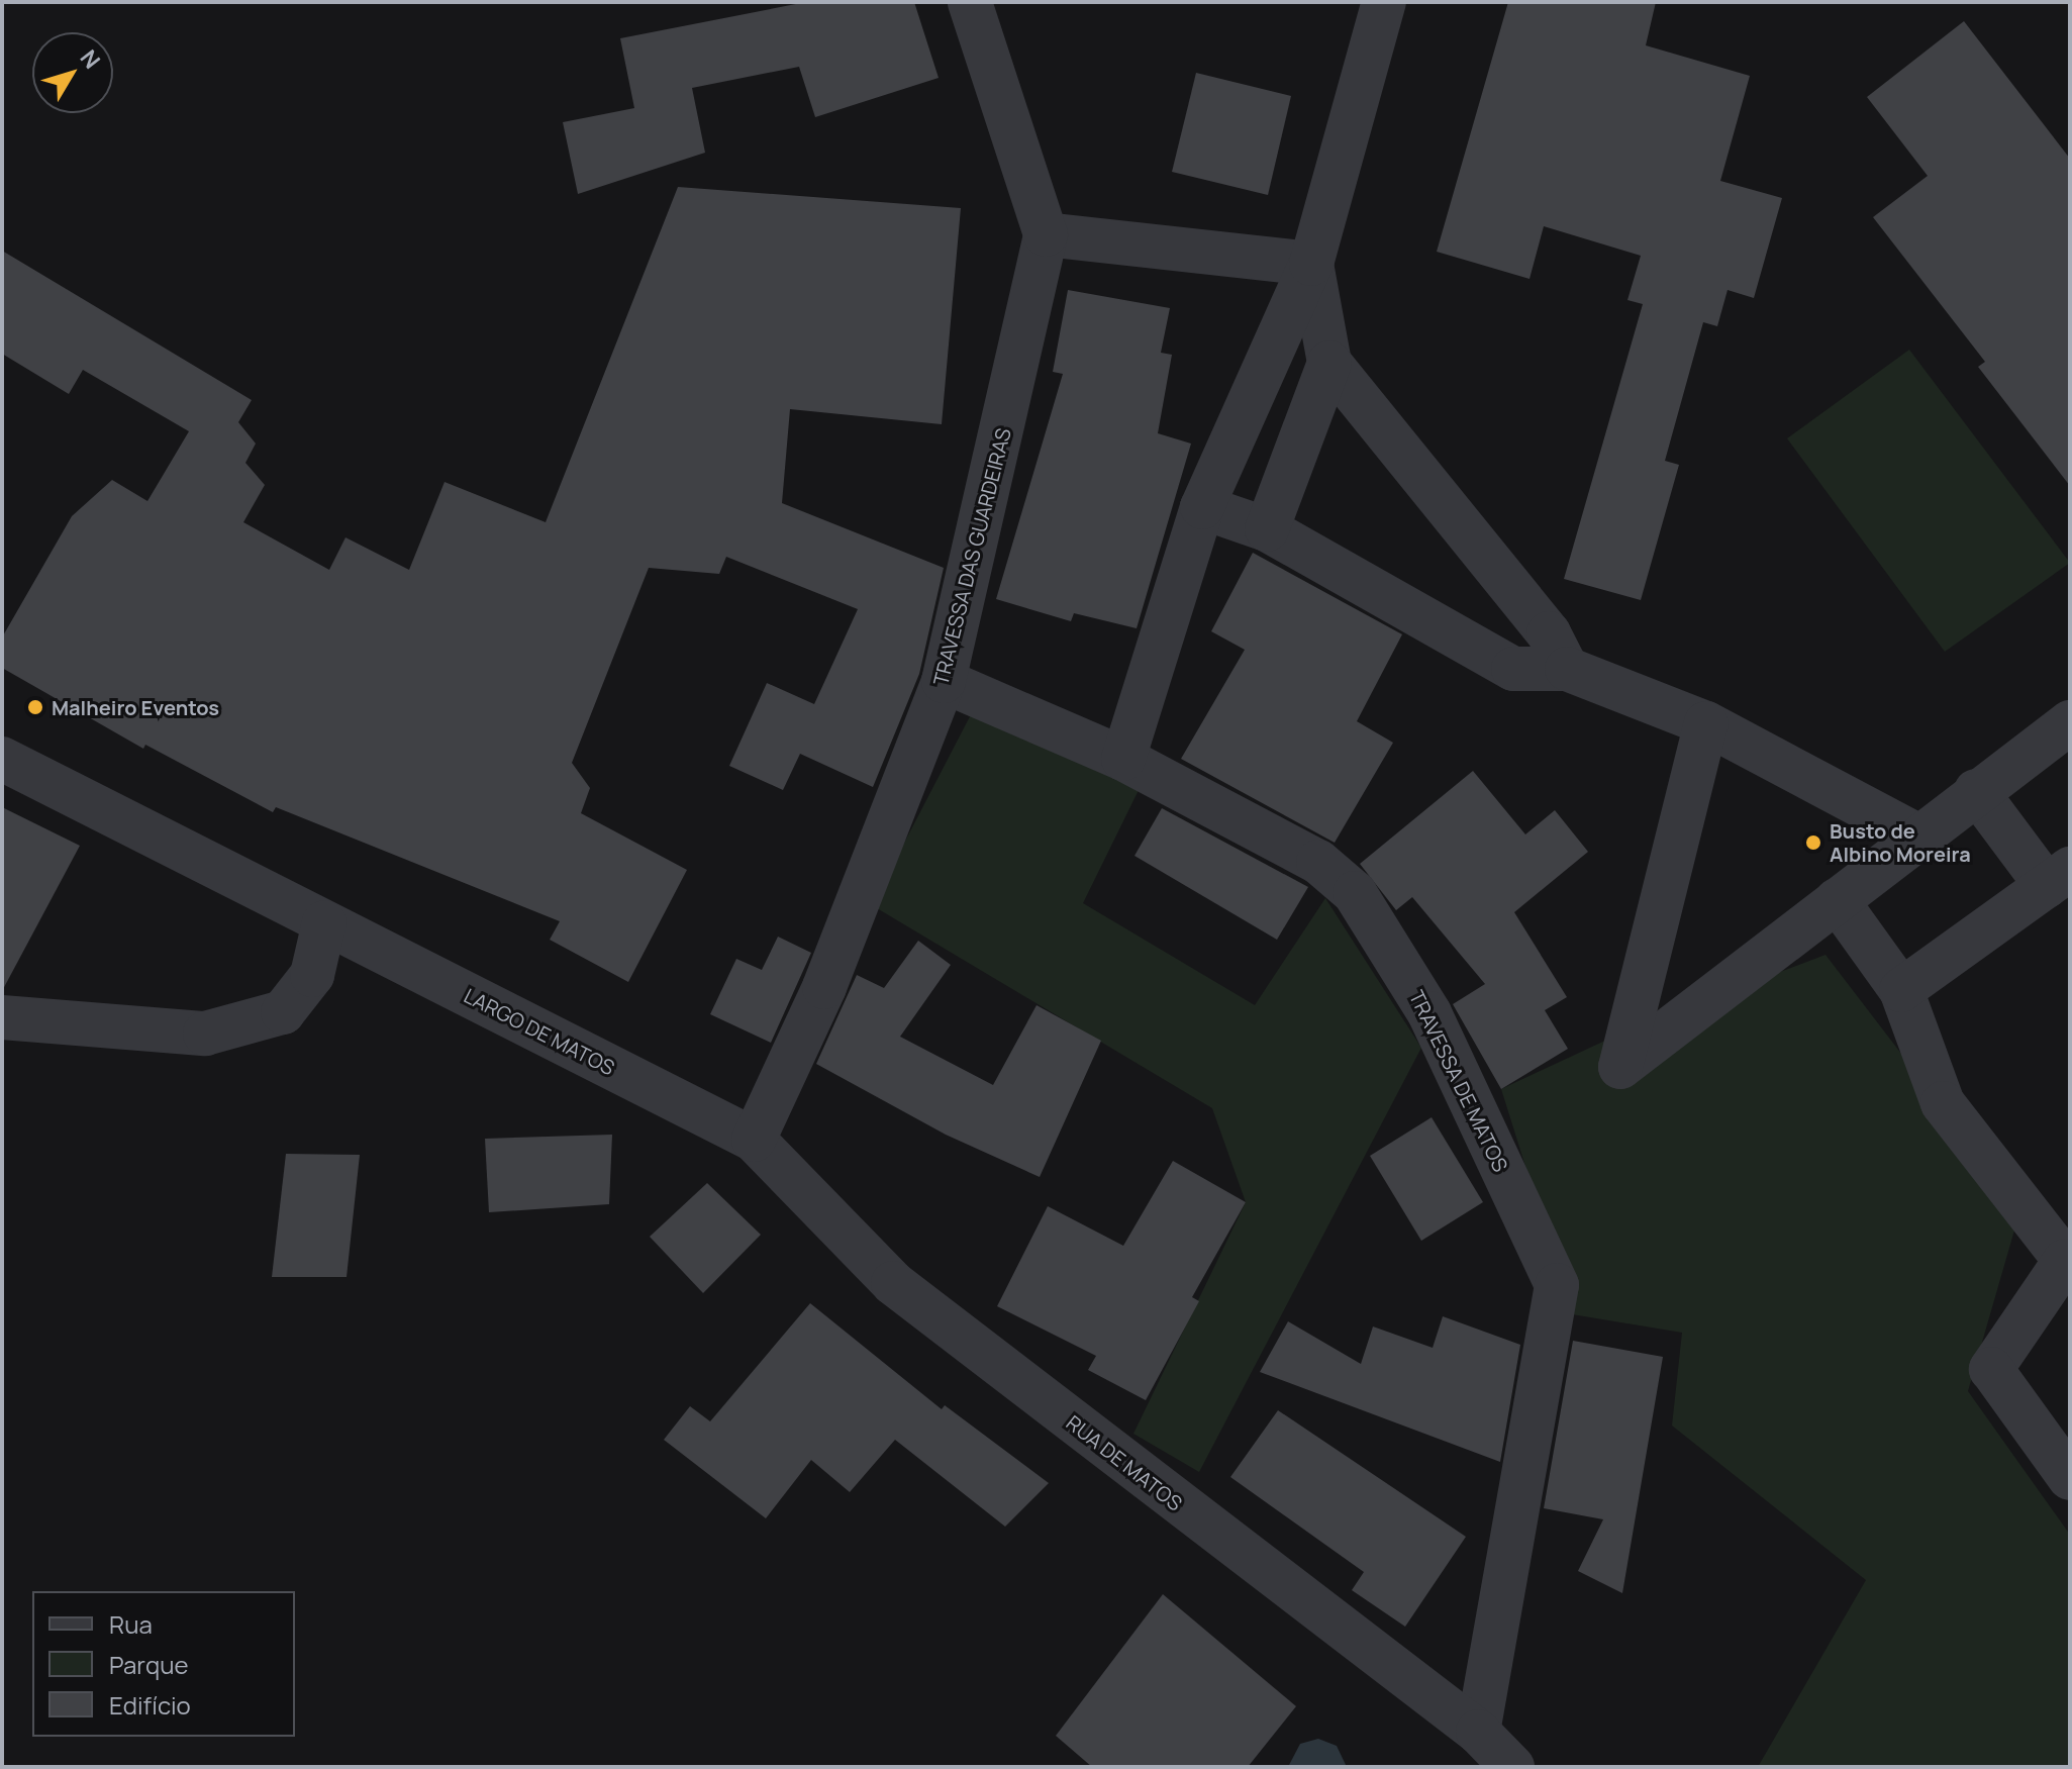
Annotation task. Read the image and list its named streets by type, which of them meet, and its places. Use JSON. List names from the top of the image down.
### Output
{
  "streets": {
    "street": [
      "TRAVESSA DAS GUARDEIRAS",
      "LARGO DE MATOS",
      "TRAVESSA DE MATOS",
      "RUA DE MATOS"
    ]
  },
  "crossings": [
    ["TRAVESSA DAS GUARDEIRAS", "LARGO DE MATOS"],
    ["TRAVESSA DAS GUARDEIRAS", "TRAVESSA DE MATOS"],
    ["TRAVESSA DAS GUARDEIRAS", "RUA DE MATOS"],
    ["LARGO DE MATOS", "RUA DE MATOS"],
    ["TRAVESSA DE MATOS", "RUA DE MATOS"]
  ],
  "places": ["Malheiro Eventos", "Busto de Albino Moreira"],
  "legend": ["Rua", "Parque", "Edifício"],
  "north": "top right"
}
